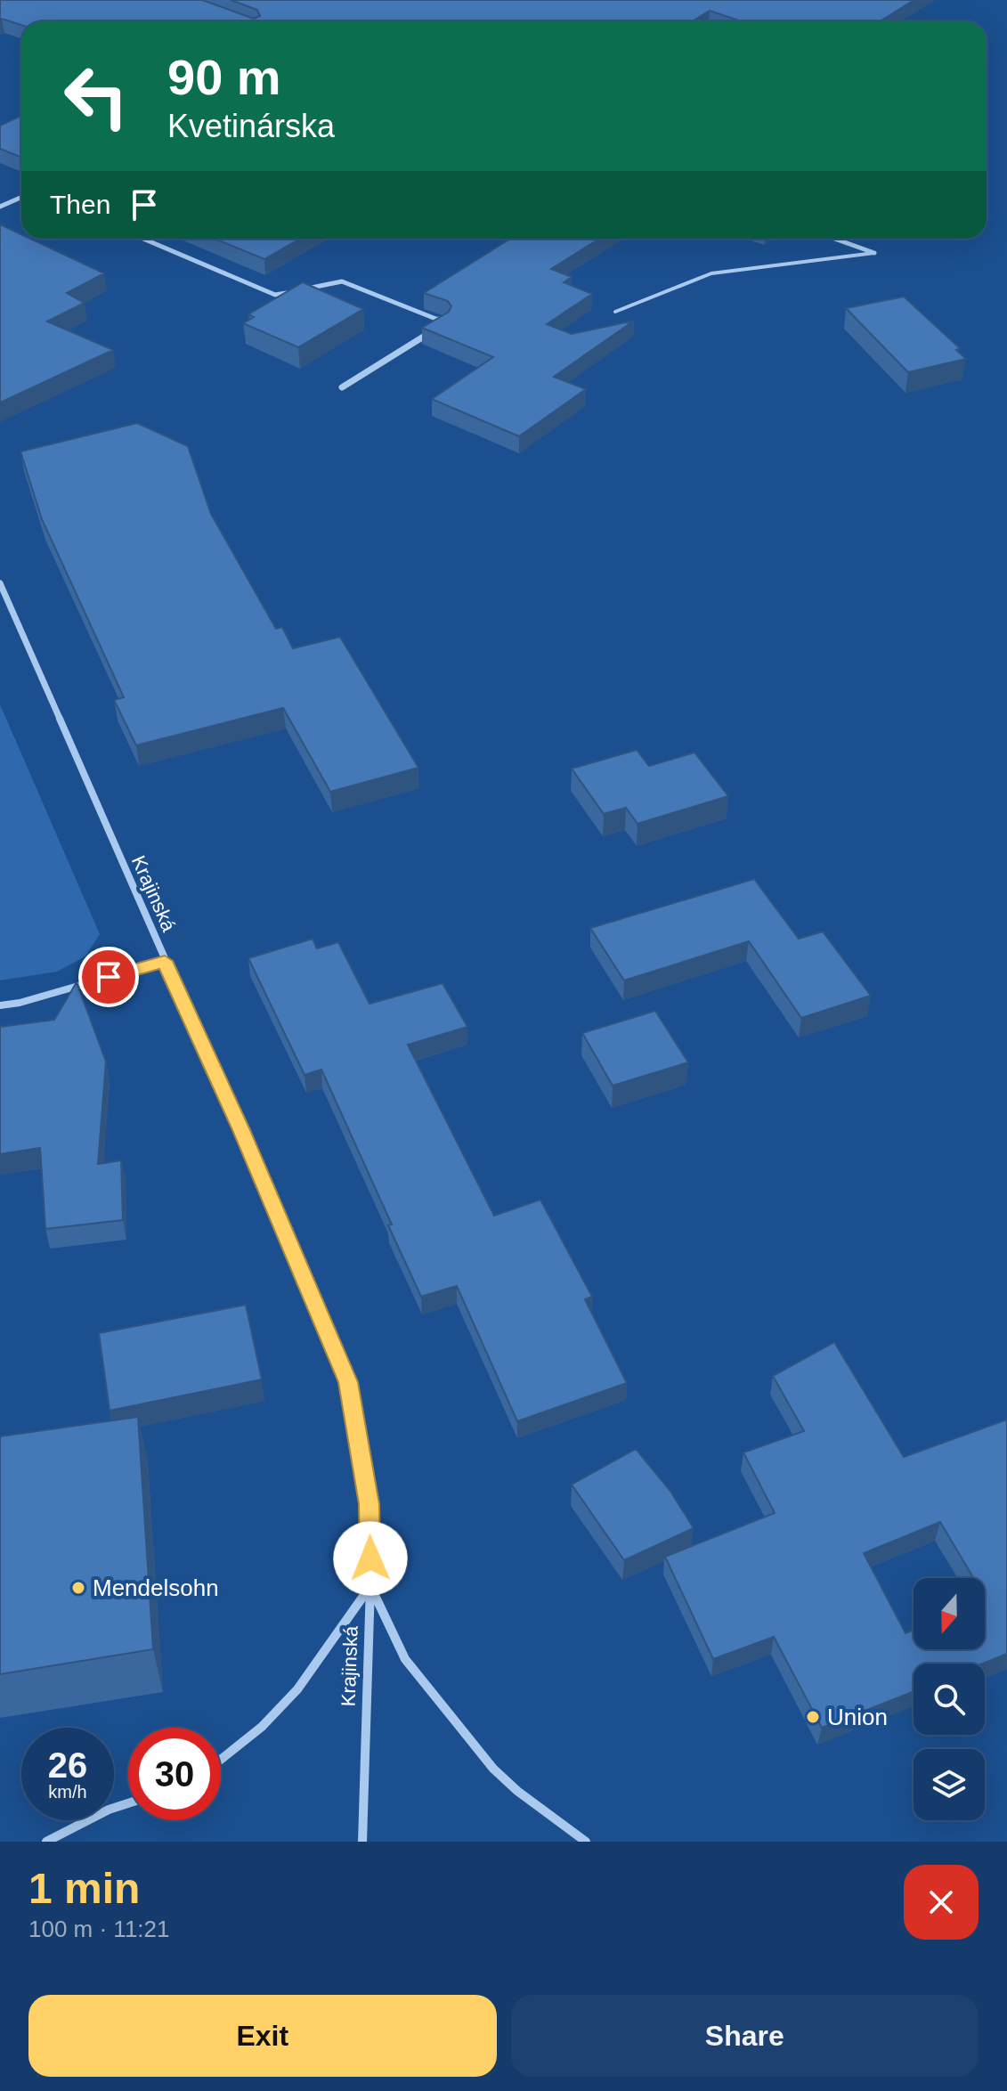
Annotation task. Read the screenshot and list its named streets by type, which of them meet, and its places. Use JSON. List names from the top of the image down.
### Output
{
  "streets": {
    "street": ["Krajinská"]
  },
  "places": ["Mendelsohn", "Union"],
  "north": "bottom",
  "page": {
    "turn": ["90 m", "Kvetinárska"],
    "then": "Then",
    "speed": "26 km/h",
    "limit": "30",
    "heading": ["1 min", "100 m · 11:21"],
    "buttons": ["Exit", "Share"]
  }
}
